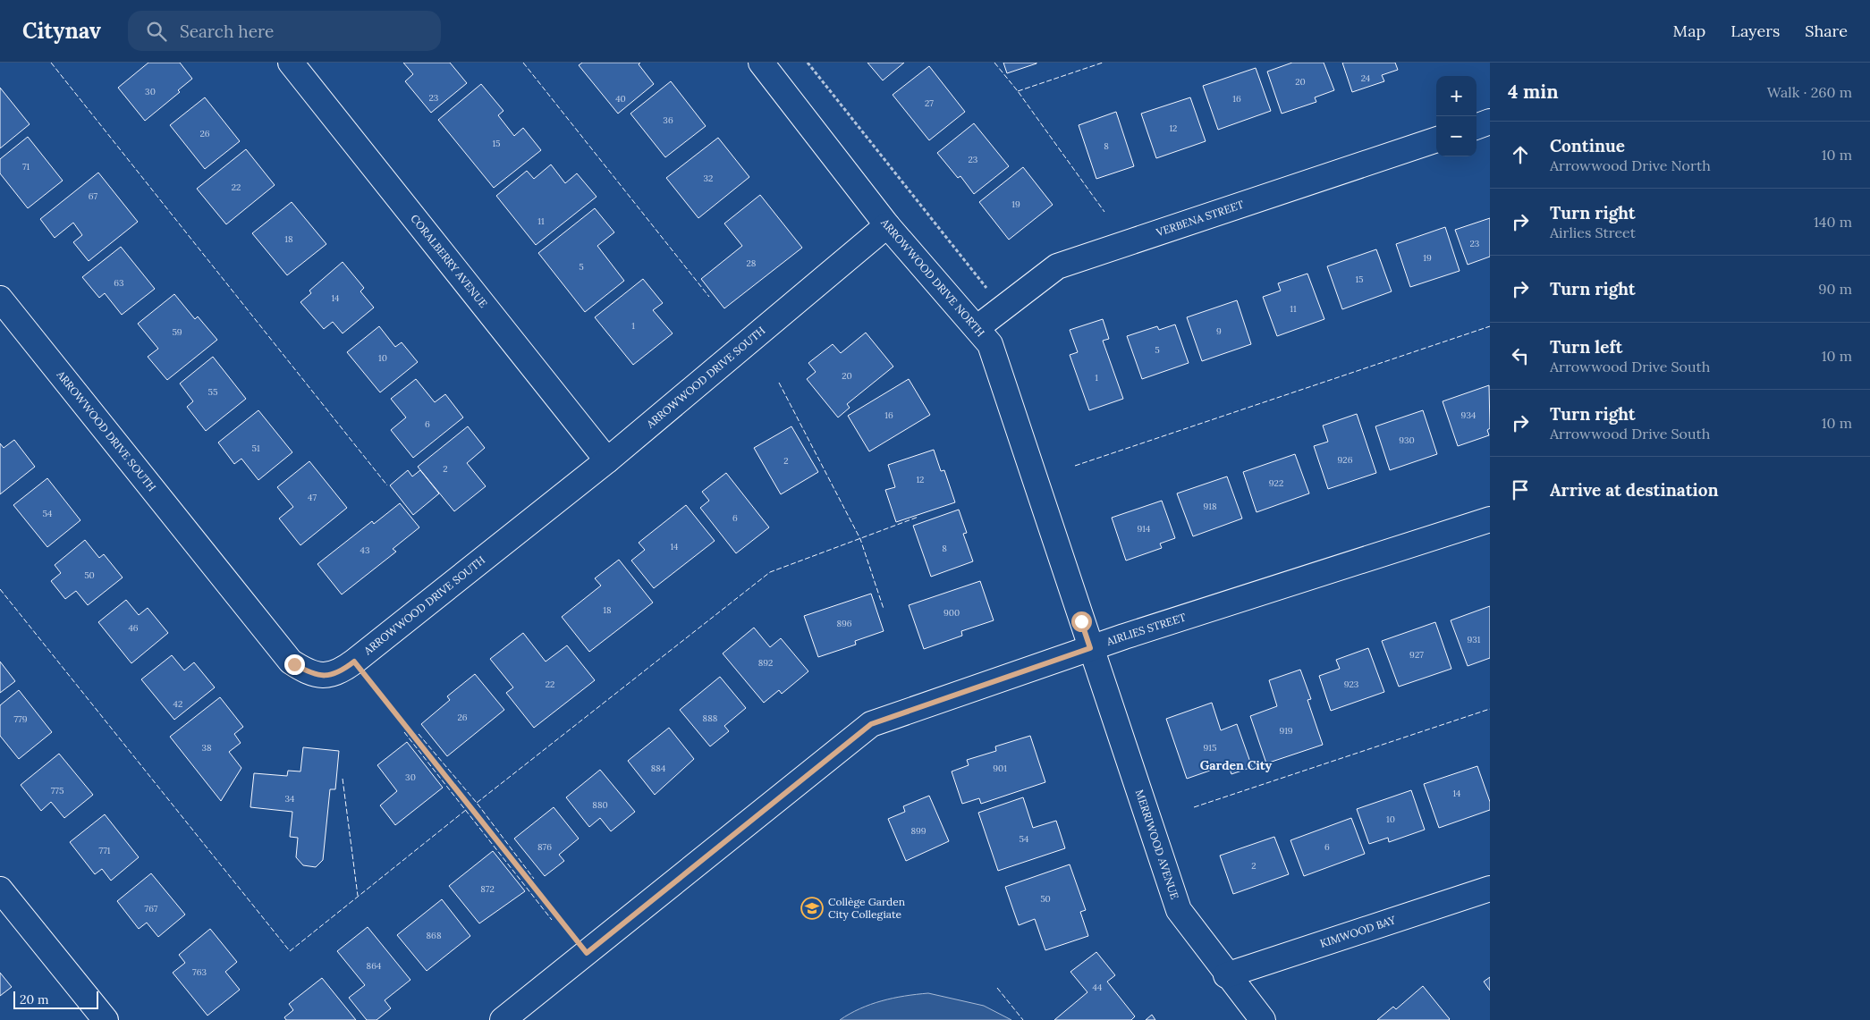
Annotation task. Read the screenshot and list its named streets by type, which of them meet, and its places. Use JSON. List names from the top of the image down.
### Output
{
  "streets": {
    "street": [
      "VERBENA STREET",
      "CORALBERRY AVENUE",
      "ARROWWOOD DRIVE NORTH",
      "ARROWWOOD DRIVE SOUTH",
      "AIRLIES STREET",
      "MERRIWOOD AVENUE",
      "KIMWOOD BAY"
    ]
  },
  "crossings": [
    ["VERBENA STREET", "ARROWWOOD DRIVE NORTH"],
    ["CORALBERRY AVENUE", "ARROWWOOD DRIVE SOUTH"],
    ["ARROWWOOD DRIVE NORTH", "ARROWWOOD DRIVE SOUTH"],
    ["ARROWWOOD DRIVE NORTH", "AIRLIES STREET"],
    ["ARROWWOOD DRIVE NORTH", "MERRIWOOD AVENUE"],
    ["AIRLIES STREET", "MERRIWOOD AVENUE"],
    ["MERRIWOOD AVENUE", "KIMWOOD BAY"]
  ],
  "districts": ["Garden City"],
  "places": {
    "school or university": ["Collège Garden City Collegiate"]
  },
  "house_numbers": [
    "24",
    "20",
    "30",
    "23",
    "40",
    "16",
    "27",
    "36",
    "12",
    "26",
    "15",
    "8",
    "23",
    "71",
    "32",
    "22",
    "67",
    "19",
    "11",
    "18",
    "23",
    "19",
    "28",
    "5",
    "15",
    "63",
    "14",
    "11",
    "1",
    "9",
    "59",
    "5",
    "10",
    "20",
    "1",
    "55",
    "16",
    "934",
    "6",
    "930",
    "51",
    "926",
    "2",
    "2",
    "12",
    "922",
    "47",
    "918",
    "54",
    "6",
    "914",
    "14",
    "8",
    "43",
    "50",
    "18",
    "900",
    "896",
    "46",
    "931",
    "927",
    "892",
    "22",
    "923",
    "42",
    "26",
    "888",
    "779",
    "919",
    "38",
    "915",
    "884",
    "901",
    "30",
    "775",
    "14",
    "34",
    "880",
    "10",
    "899",
    "54",
    "876",
    "6",
    "771",
    "2",
    "872",
    "50",
    "767",
    "868",
    "864",
    "763",
    "44"
  ],
  "scale_bar": "20 m",
  "page": {
    "header": "Citynav",
    "search": "Search here",
    "nav": ["Map", "Layers", "Share"],
    "heading": ["4 min", "Walk · 260 m"],
    "map_buttons": ["+", "−"],
    "list": [
      ["Continue", "Arrowwood Drive North", "10 m"],
      ["Turn right", "Airlies Street", "140 m"],
      ["Turn right", "90 m"],
      ["Turn left", "Arrowwood Drive South", "10 m"],
      ["Turn right", "Arrowwood Drive South", "10 m"],
      "Arrive at destination"
    ],
    "scale": "20 m"
  }
}
